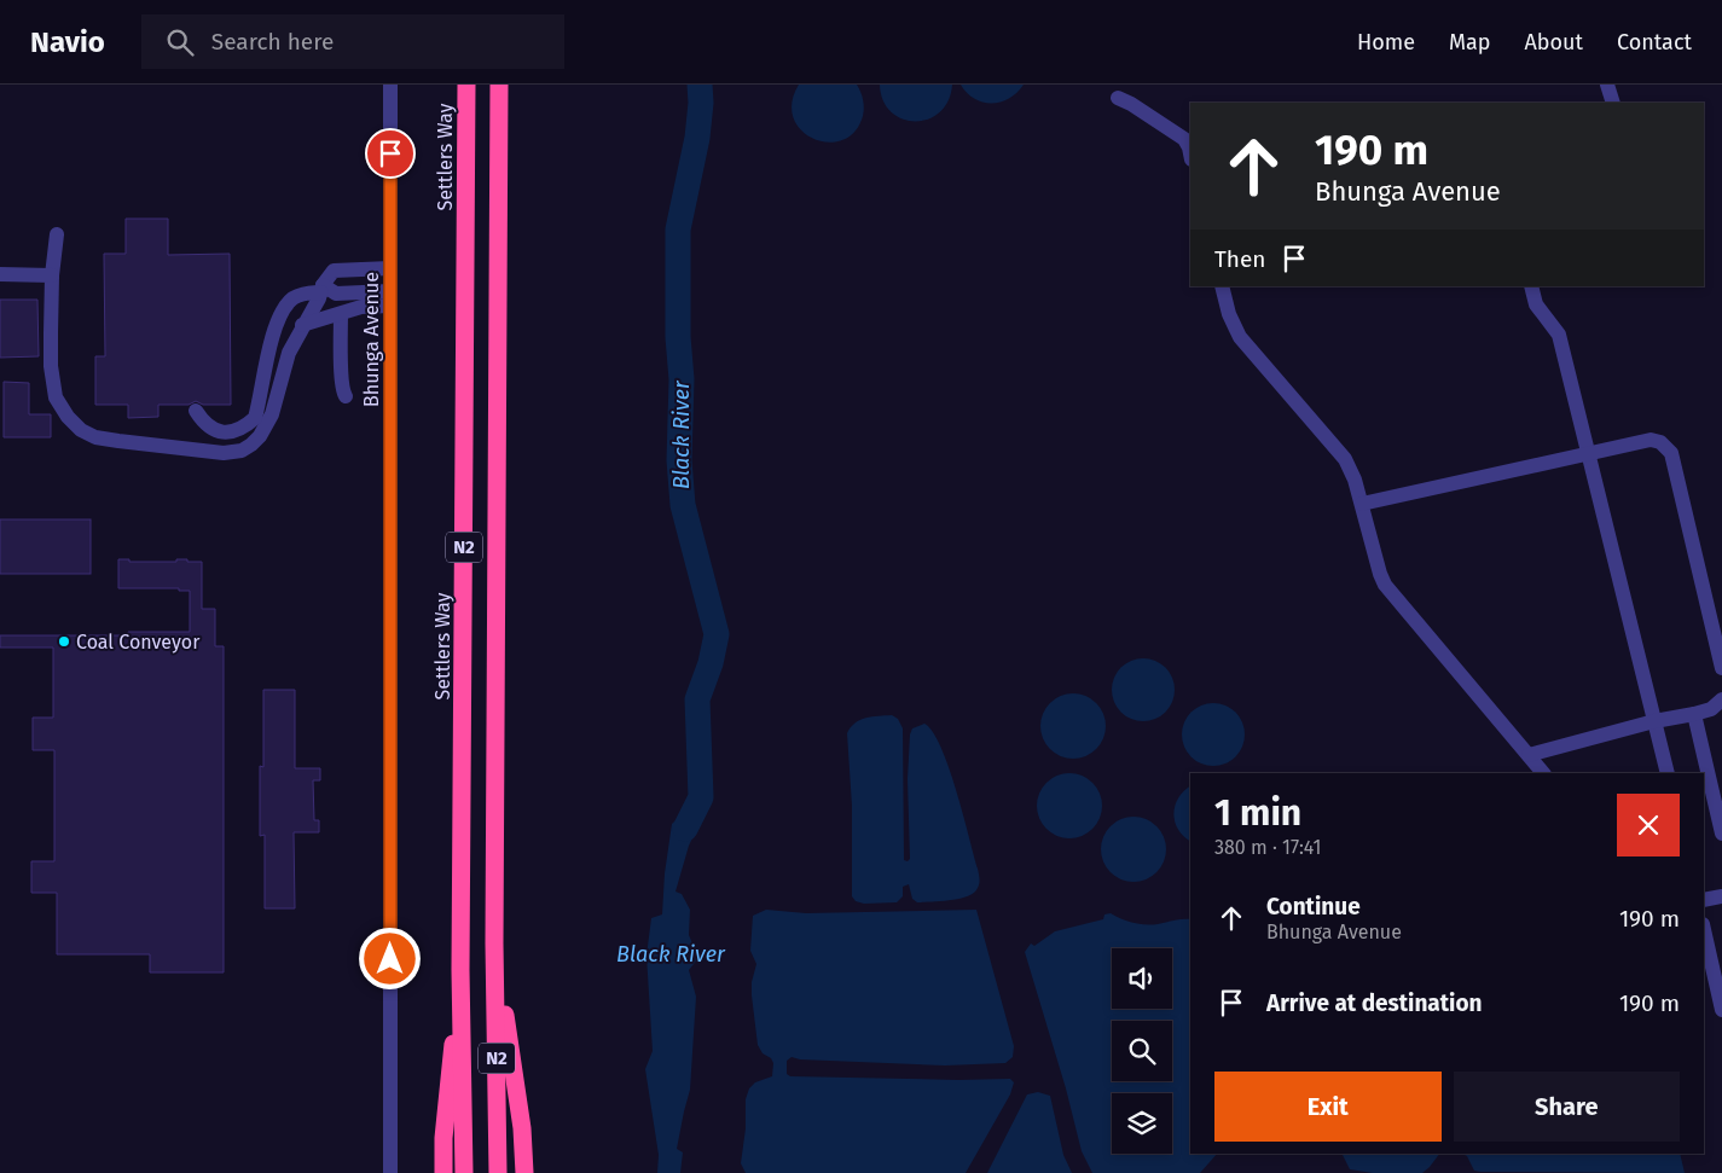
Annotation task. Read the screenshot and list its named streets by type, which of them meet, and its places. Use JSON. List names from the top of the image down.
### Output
{
  "streets": {
    "highway": ["Settlers Way", "N2"],
    "lane": ["Bhunga Avenue"]
  },
  "water": ["Black River"],
  "places": ["Coal Conveyor"],
  "page": {
    "header": "Navio",
    "search": "Search here",
    "nav": [
      "Home",
      "Map",
      "About",
      "Contact"
    ],
    "turn": ["190 m", "Bhunga Avenue"],
    "then": "Then",
    "heading": ["1 min", "380 m · 17:41"],
    "list": [
      {
        "name": "Continue",
        "note": "Bhunga Avenue",
        "value": "190 m"
      },
      {
        "name": "Arrive at destination",
        "value": "190 m"
      }
    ],
    "buttons": ["Exit", "Share"]
  }
}
